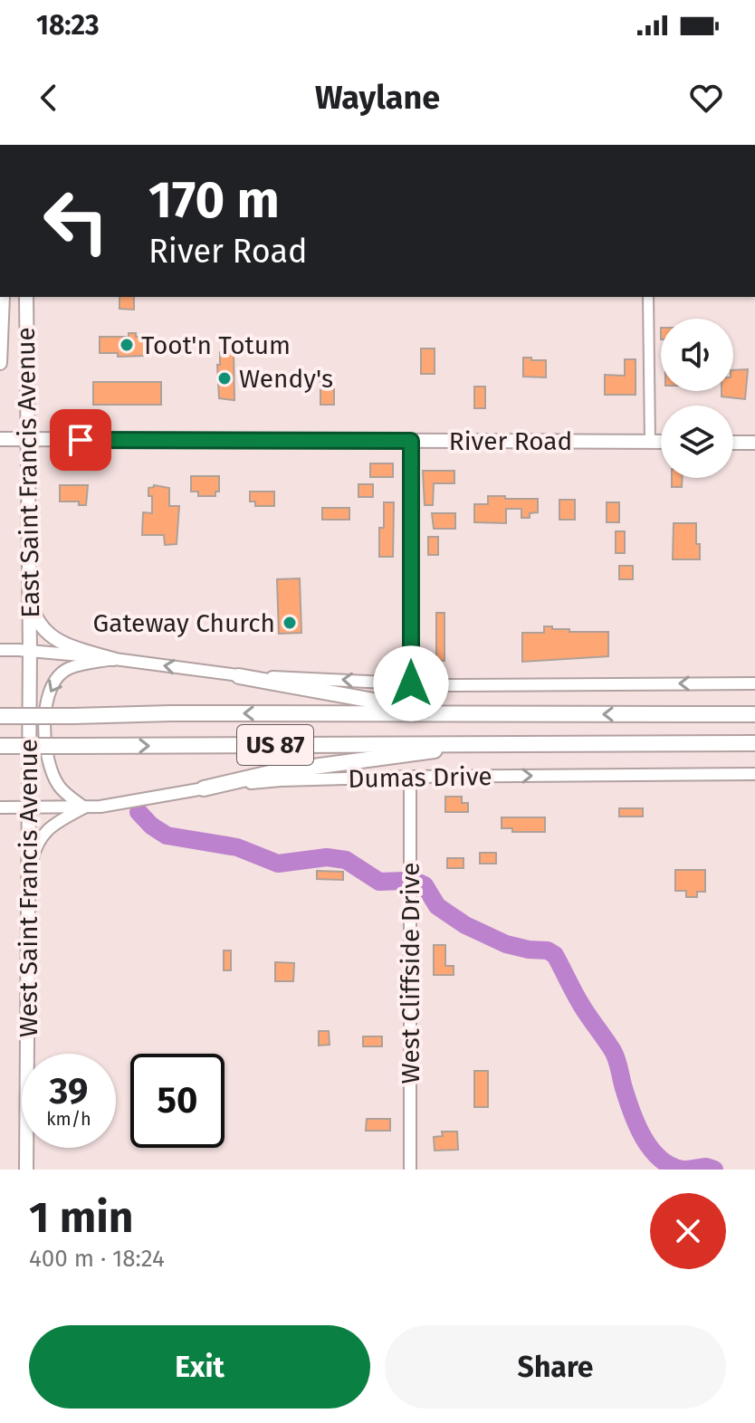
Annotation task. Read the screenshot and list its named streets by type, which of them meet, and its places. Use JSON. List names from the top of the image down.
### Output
{
  "streets": {
    "highway": ["US 87"],
    "main road": [
      "River Road",
      "East Saint Francis Avenue",
      "Dumas Drive",
      "West Saint Francis Avenue",
      "West Cliffside Drive"
    ]
  },
  "crossings": [
    ["River Road", "East Saint Francis Avenue"],
    ["East Saint Francis Avenue", "West Saint Francis Avenue"],
    ["Dumas Drive", "West Saint Francis Avenue"],
    ["Dumas Drive", "West Cliffside Drive"]
  ],
  "places": ["Toot'n Totum", "Wendy's", "Gateway Church"],
  "page": {
    "status": "18:23",
    "header": "Waylane",
    "turn": ["170 m", "River Road"],
    "speed": "39 km/h",
    "limit": "50",
    "heading": ["1 min", "400 m · 18:24"],
    "buttons": ["Exit", "Share"]
  }
}
